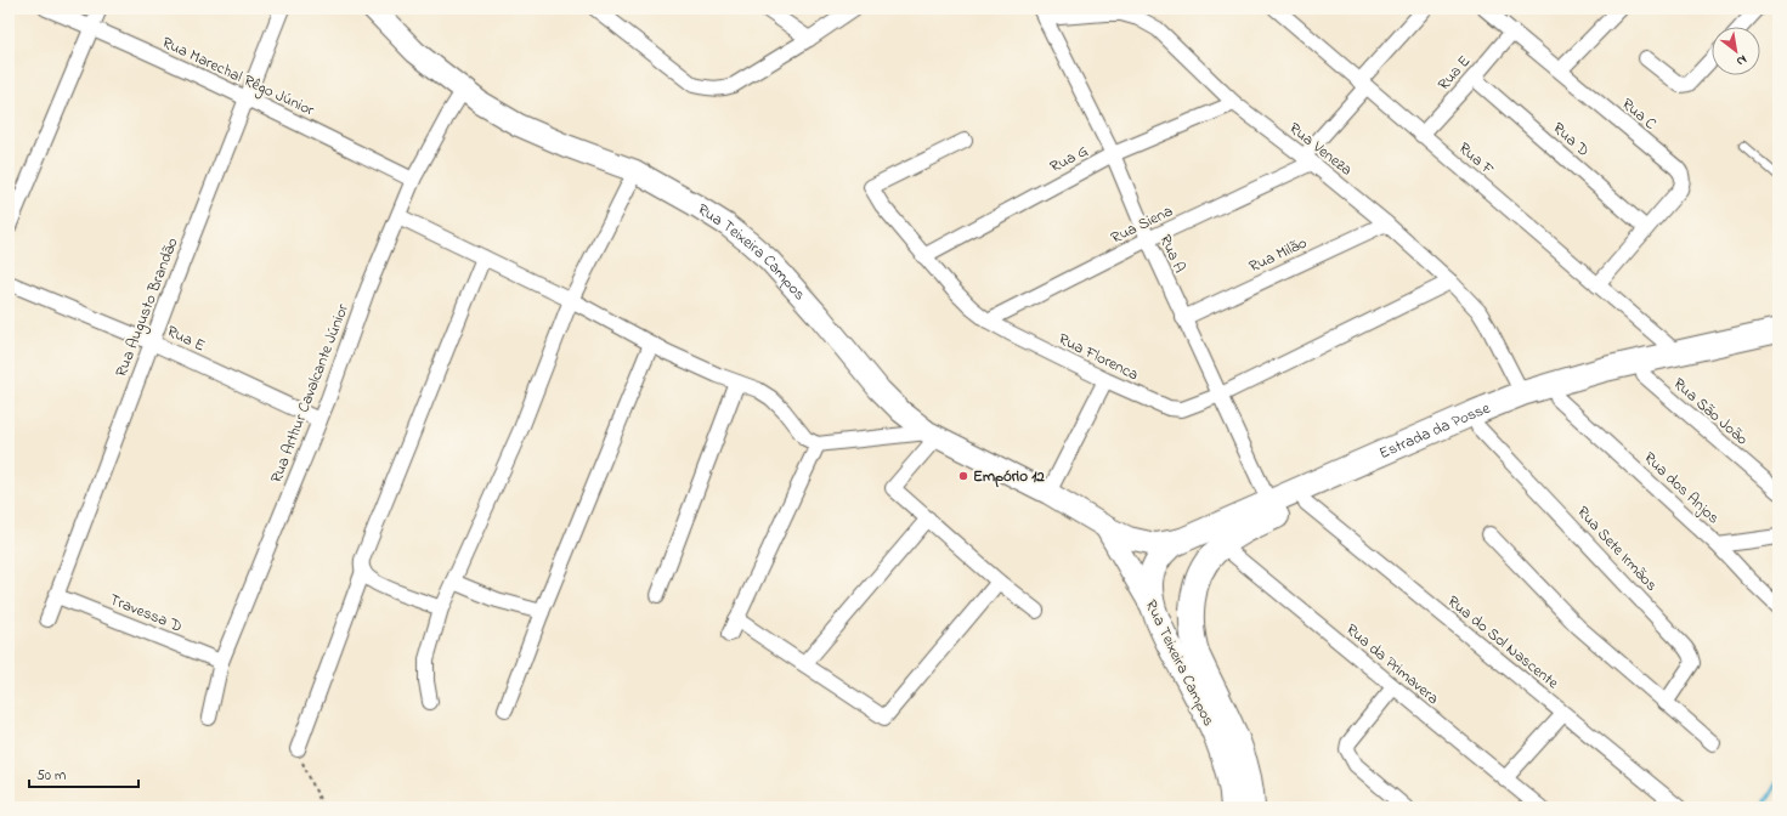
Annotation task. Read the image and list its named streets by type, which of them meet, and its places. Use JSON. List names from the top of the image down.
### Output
{
  "streets": {
    "main road": ["Rua Teixeira Campos", "Estrada da Posse"],
    "street": [
      "Rua E",
      "Rua Marechal Rêgo Júnior",
      "Rua C",
      "Rua D",
      "Rua Veneza",
      "Rua G",
      "Rua F",
      "Rua Siena",
      "Rua A",
      "Rua Milão",
      "Rua Augusto Brandão",
      "Rua Florenca",
      "Rua Arthur Cavalcante Júnior",
      "Rua São João",
      "Rua dos Anjos",
      "Rua Sete Irmãos",
      "Travessa D",
      "Rua do Sol Nascente",
      "Rua da Primavera"
    ]
  },
  "crossings": [
    ["Rua E", "Rua D"],
    ["Rua E", "Rua F"],
    ["Rua E", "Rua Augusto Brandão"],
    ["Rua E", "Rua Arthur Cavalcante Júnior"],
    ["Rua Marechal Rêgo Júnior", "Rua Augusto Brandão"],
    ["Rua Marechal Rêgo Júnior", "Rua Arthur Cavalcante Júnior"],
    ["Rua C", "Rua D"],
    ["Rua Veneza", "Rua G"],
    ["Rua Veneza", "Rua Siena"],
    ["Rua Veneza", "Rua A"],
    ["Rua Veneza", "Rua Milão"],
    ["Rua Veneza", "Rua Florenca"],
    ["Rua Veneza", "Estrada da Posse"],
    ["Rua G", "Rua A"],
    ["Rua G", "Rua Florenca"],
    ["Rua F", "Rua São João"],
    ["Rua F", "Estrada da Posse"],
    ["Rua Siena", "Rua A"],
    ["Rua Siena", "Rua Florenca"],
    ["Rua Teixeira Campos", "Rua Arthur Cavalcante Júnior"],
    ["Rua Teixeira Campos", "Estrada da Posse"],
    ["Rua A", "Rua Milão"],
    ["Rua A", "Rua Florenca"],
    ["Rua A", "Estrada da Posse"],
    ["Rua Augusto Brandão", "Travessa D"],
    ["Rua Arthur Cavalcante Júnior", "Travessa D"],
    ["Rua São João", "Estrada da Posse"],
    ["Estrada da Posse", "Rua dos Anjos"],
    ["Estrada da Posse", "Rua Sete Irmãos"],
    ["Estrada da Posse", "Rua do Sol Nascente"],
    ["Estrada da Posse", "Rua da Primavera"]
  ],
  "places": ["Empório 12"],
  "scale_bar": "50 m",
  "north": "bottom right"
}
